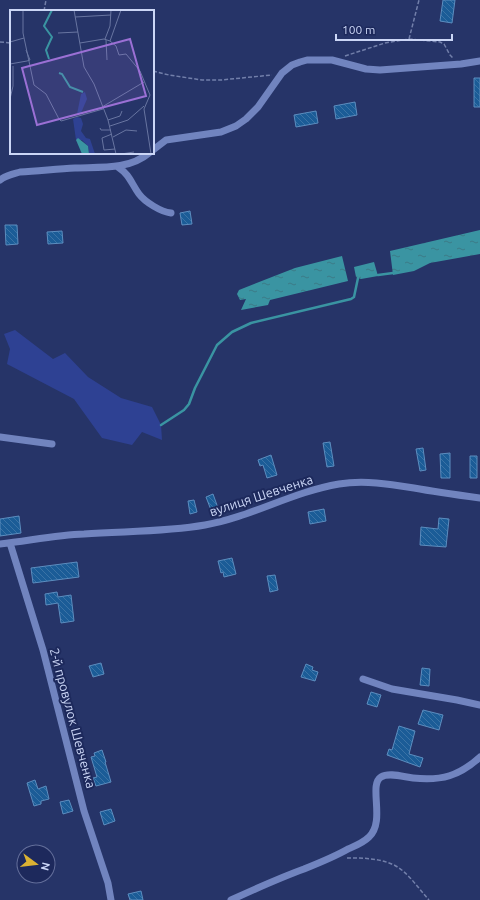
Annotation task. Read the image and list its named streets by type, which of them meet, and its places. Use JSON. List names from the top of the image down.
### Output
{
  "streets": {
    "street": ["вулиця Шевченка", "2-й провулок Шевченка"]
  },
  "crossings": [
    ["вулиця Шевченка", "2-й провулок Шевченка"]
  ],
  "scale_bar": "100 m",
  "north": "right"
}
